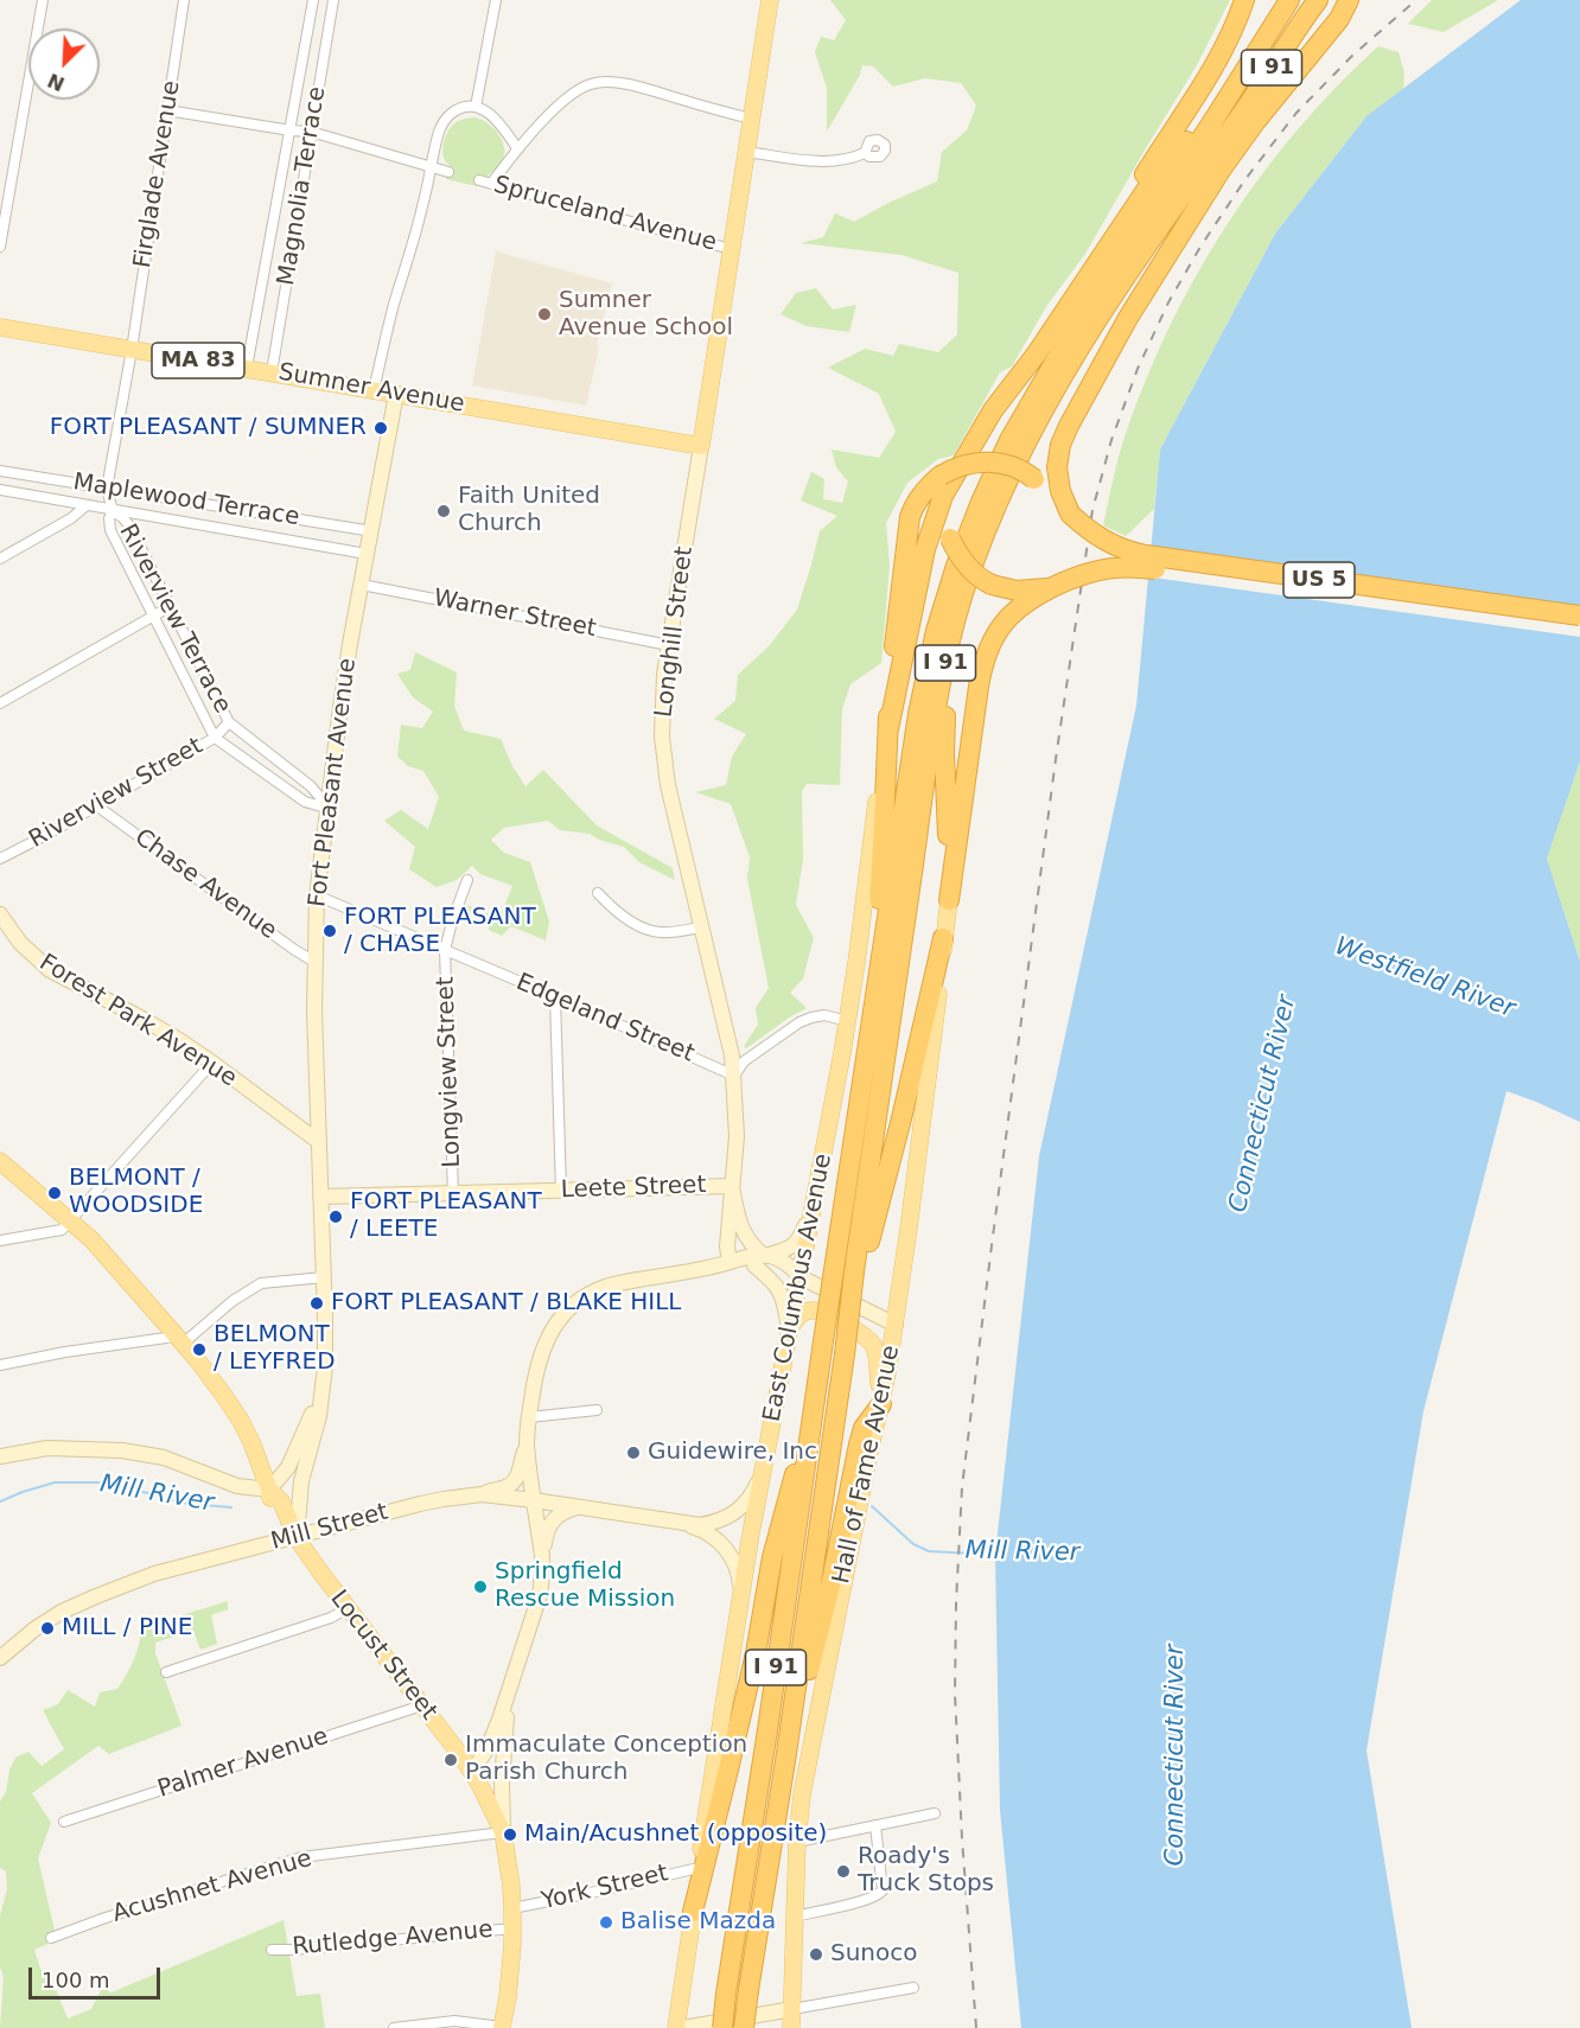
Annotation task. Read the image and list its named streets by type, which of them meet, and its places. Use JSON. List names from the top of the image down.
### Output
{
  "streets": {
    "highway": ["I 91", "US 5"],
    "main road": [
      "MA 83",
      "Sumner Avenue",
      "Longhill Street",
      "East Columbus Avenue",
      "Hall of Fame Avenue",
      "Locust Street"
    ],
    "street": [
      "Firglade Avenue",
      "Magnolia Terrace",
      "Spruceland Avenue",
      "Maplewood Terrace",
      "Warner Street",
      "Riverview Terrace",
      "Fort Pleasant Avenue",
      "Riverview Street",
      "Chase Avenue",
      "Edgeland Street",
      "Forest Park Avenue",
      "Longview Street",
      "Leete Street",
      "Mill Street",
      "Palmer Avenue",
      "Acushnet Avenue",
      "York Street",
      "Rutledge Avenue"
    ]
  },
  "crossings": [
    ["I 91", "US 5"],
    ["Firglade Avenue", "Sumner Avenue"],
    ["Firglade Avenue", "Maplewood Terrace"],
    ["Magnolia Terrace", "Sumner Avenue"],
    ["Spruceland Avenue", "Longhill Street"],
    ["Sumner Avenue", "Longhill Street"],
    ["Sumner Avenue", "Fort Pleasant Avenue"],
    ["Maplewood Terrace", "Riverview Terrace"],
    ["Maplewood Terrace", "Fort Pleasant Avenue"],
    ["Warner Street", "Longhill Street"],
    ["Warner Street", "Fort Pleasant Avenue"],
    ["Riverview Terrace", "Fort Pleasant Avenue"],
    ["Riverview Terrace", "Riverview Street"],
    ["Longhill Street", "Edgeland Street"],
    ["Longhill Street", "Leete Street"],
    ["Fort Pleasant Avenue", "Chase Avenue"],
    ["Fort Pleasant Avenue", "Edgeland Street"],
    ["Fort Pleasant Avenue", "Forest Park Avenue"],
    ["Fort Pleasant Avenue", "Leete Street"],
    ["Fort Pleasant Avenue", "Mill Street"],
    ["Fort Pleasant Avenue", "Locust Street"],
    ["Riverview Street", "Chase Avenue"],
    ["Edgeland Street", "Longview Street"],
    ["Longview Street", "Leete Street"],
    ["East Columbus Avenue", "Mill Street"],
    ["East Columbus Avenue", "York Street"],
    ["Mill Street", "Locust Street"],
    ["Locust Street", "Palmer Avenue"],
    ["Locust Street", "Acushnet Avenue"],
    ["Locust Street", "York Street"],
    ["Locust Street", "Rutledge Avenue"]
  ],
  "water": ["Westfield River", "Connecticut River", "Mill River"],
  "places": [
    "Sumner Avenue School",
    "FORT PLEASANT / SUMNER",
    "Faith United Church",
    "FORT PLEASANT / CHASE",
    "BELMONT / WOODSIDE",
    "FORT PLEASANT / LEETE",
    "FORT PLEASANT / BLAKE HILL",
    "BELMONT / LEYFRED",
    "Guidewire, Inc",
    "Springfield Rescue Mission",
    "MILL / PINE",
    "Immaculate Conception Parish Church",
    "Main/Acushnet (opposite)",
    "Roady's Truck Stops",
    "Balise Mazda",
    "Sunoco"
  ],
  "scale_bar": "100 m",
  "north": "bottom left"
}
